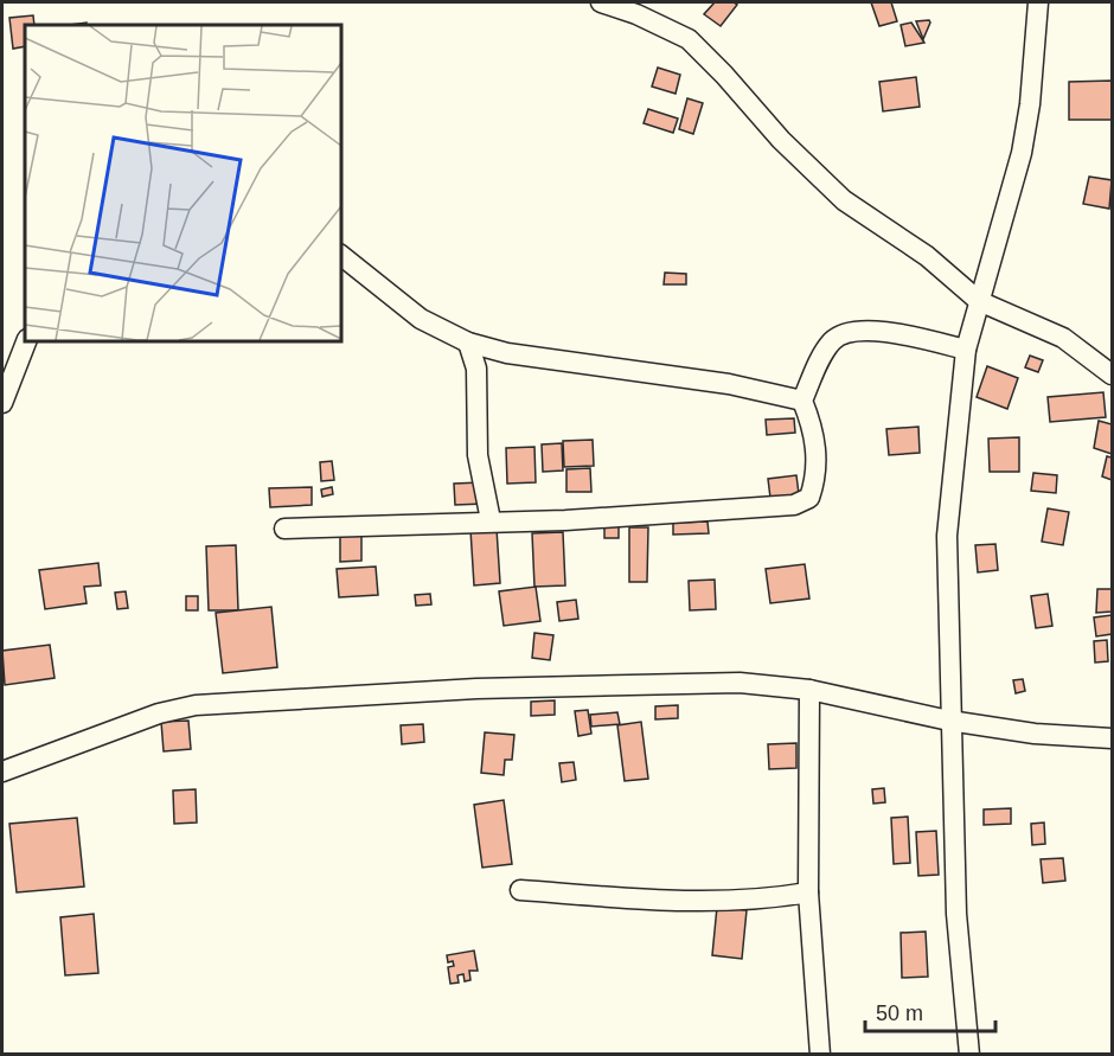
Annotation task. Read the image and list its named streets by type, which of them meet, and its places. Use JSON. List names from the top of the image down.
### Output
{
  "scale_bar": "50 m"
}
